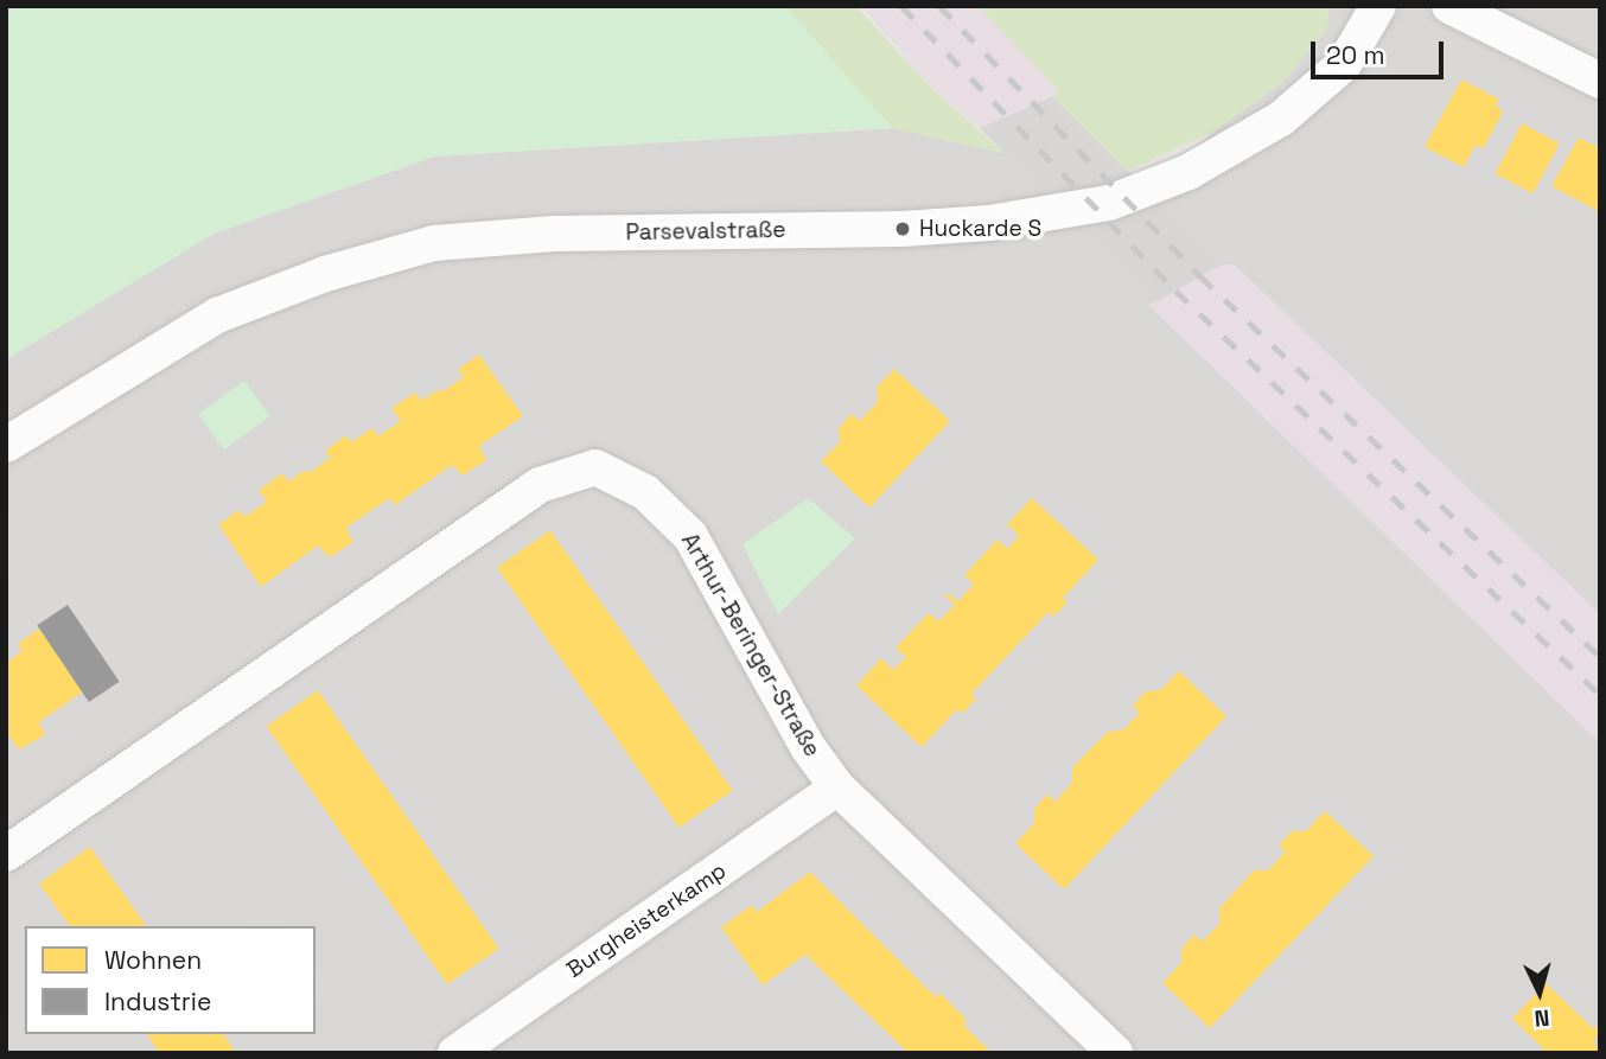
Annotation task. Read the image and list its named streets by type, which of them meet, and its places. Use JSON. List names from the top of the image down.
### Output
{
  "streets": {
    "street": ["Parsevalstraße", "Arthur-Beringer-Straße", "Burgheisterkamp"]
  },
  "crossings": [
    ["Arthur-Beringer-Straße", "Burgheisterkamp"]
  ],
  "places": ["Huckarde S"],
  "legend": ["Wohnen", "Industrie"],
  "scale_bar": "20 m",
  "north": "bottom"
}
